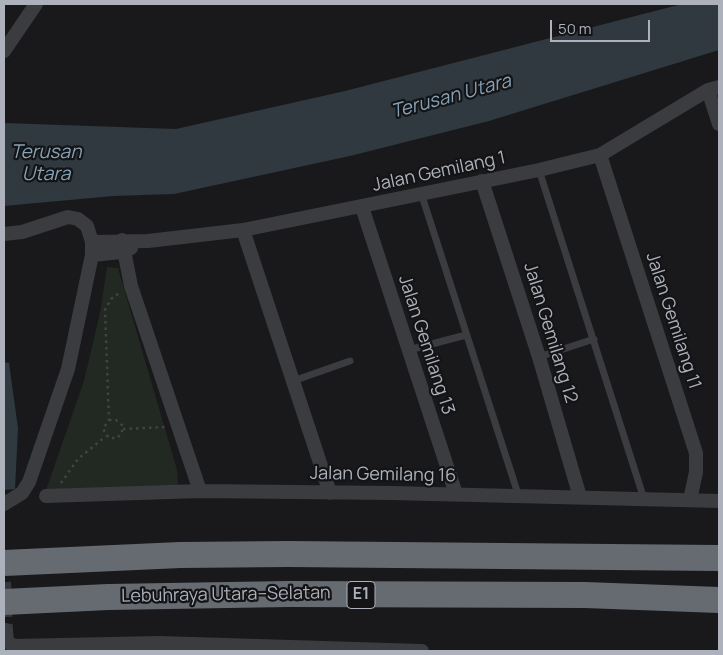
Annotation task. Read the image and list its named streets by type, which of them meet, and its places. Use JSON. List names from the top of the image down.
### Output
{
  "streets": {
    "highway": ["Lebuhraya Utara–Selatan", "E1"],
    "street": [
      "Jalan Gemilang 1",
      "Jalan Gemilang 11",
      "Jalan Gemilang 12",
      "Jalan Gemilang 13",
      "Jalan Gemilang 16"
    ]
  },
  "crossings": [
    ["Jalan Gemilang 1", "Jalan Gemilang 11"],
    ["Jalan Gemilang 1", "Jalan Gemilang 12"],
    ["Jalan Gemilang 1", "Jalan Gemilang 13"],
    ["Jalan Gemilang 11", "Jalan Gemilang 16"],
    ["Jalan Gemilang 12", "Jalan Gemilang 16"],
    ["Jalan Gemilang 13", "Jalan Gemilang 16"]
  ],
  "water": ["Terusan Utara"],
  "scale_bar": "50 m"
}
